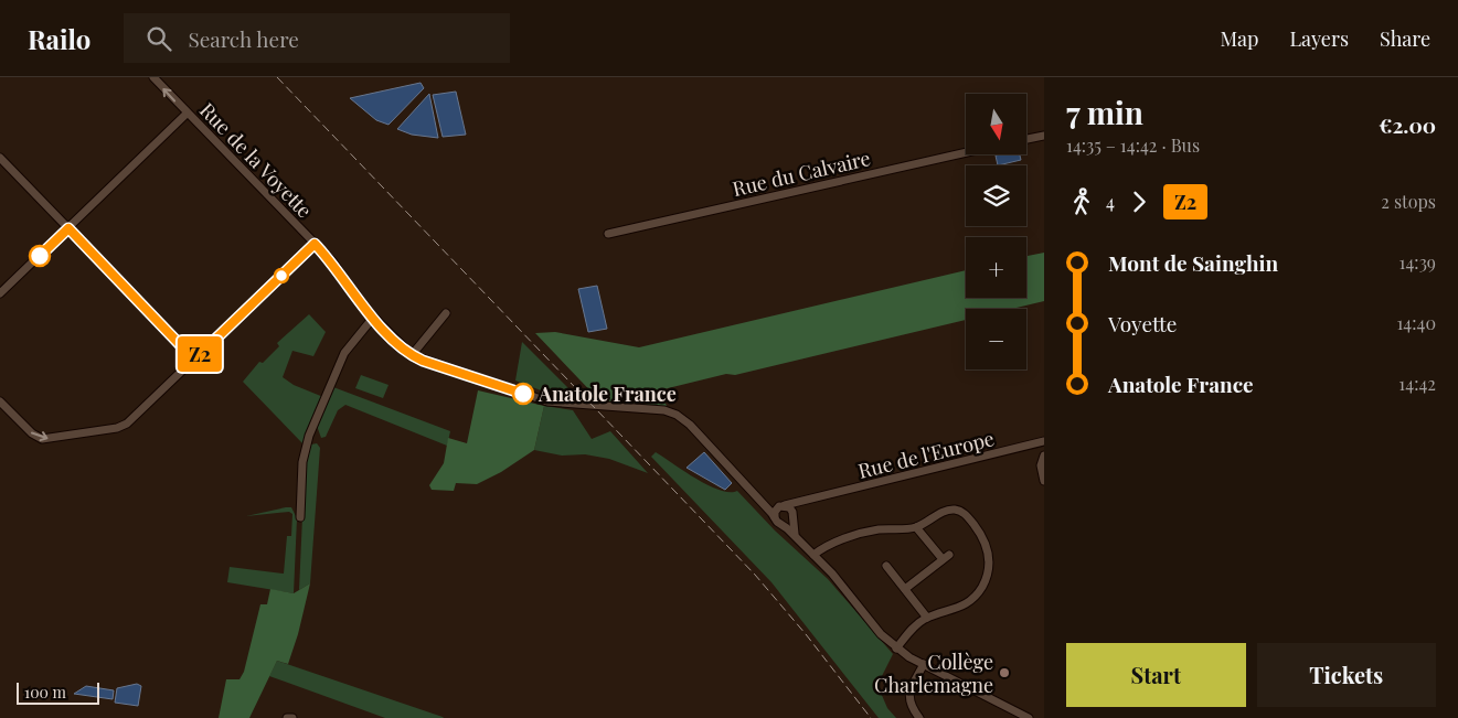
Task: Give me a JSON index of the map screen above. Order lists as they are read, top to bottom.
{
  "streets": {
    "street": ["Rue de la Voyette", "Rue du Calvaire", "Rue de l'Europe"]
  },
  "places": ["Anatole France", "Collège Charlemagne"],
  "lines": ["bus line Z2"],
  "scale_bar": "100 m",
  "north": "bottom",
  "page": {
    "header": "Railo",
    "search": "Search here",
    "nav": ["Map", "Layers", "Share"],
    "on_map": "Z2",
    "heading": ["7 min", "14:35 – 14:42 · Bus", "€2.00"],
    "map_buttons": ["+", "−"],
    "legs": ["4", "Z2", "2 stops"],
    "list": [
      {
        "name": "Mont de Sainghin",
        "value": "14:39"
      },
      {
        "name": "Voyette",
        "value": "14:40"
      },
      {
        "name": "Anatole France",
        "value": "14:42"
      }
    ],
    "buttons": ["Start", "Tickets"],
    "scale": "100 m"
  }
}
